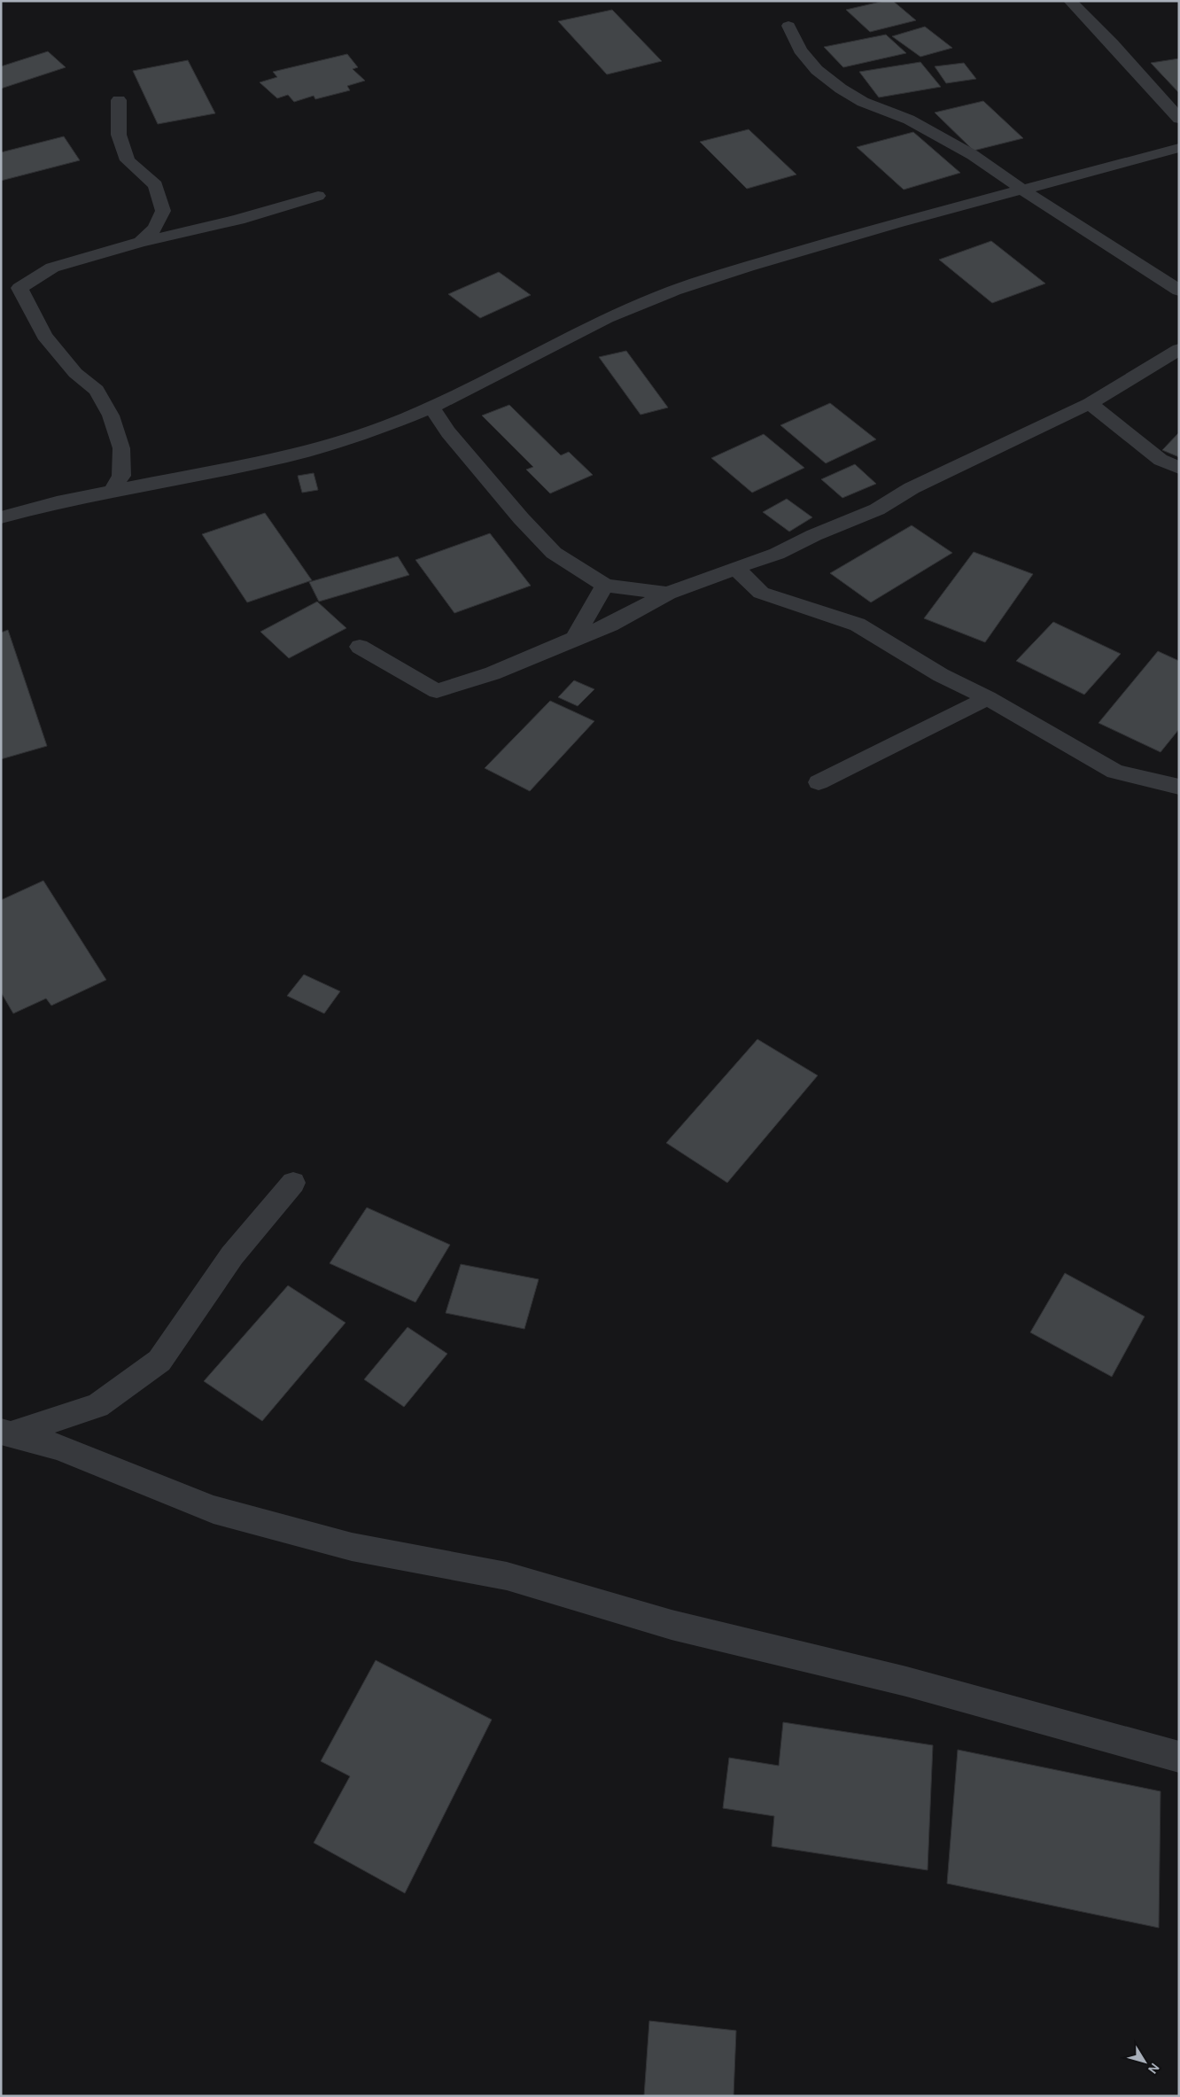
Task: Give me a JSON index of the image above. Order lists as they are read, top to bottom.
{
  "north": "bottom right"
}
